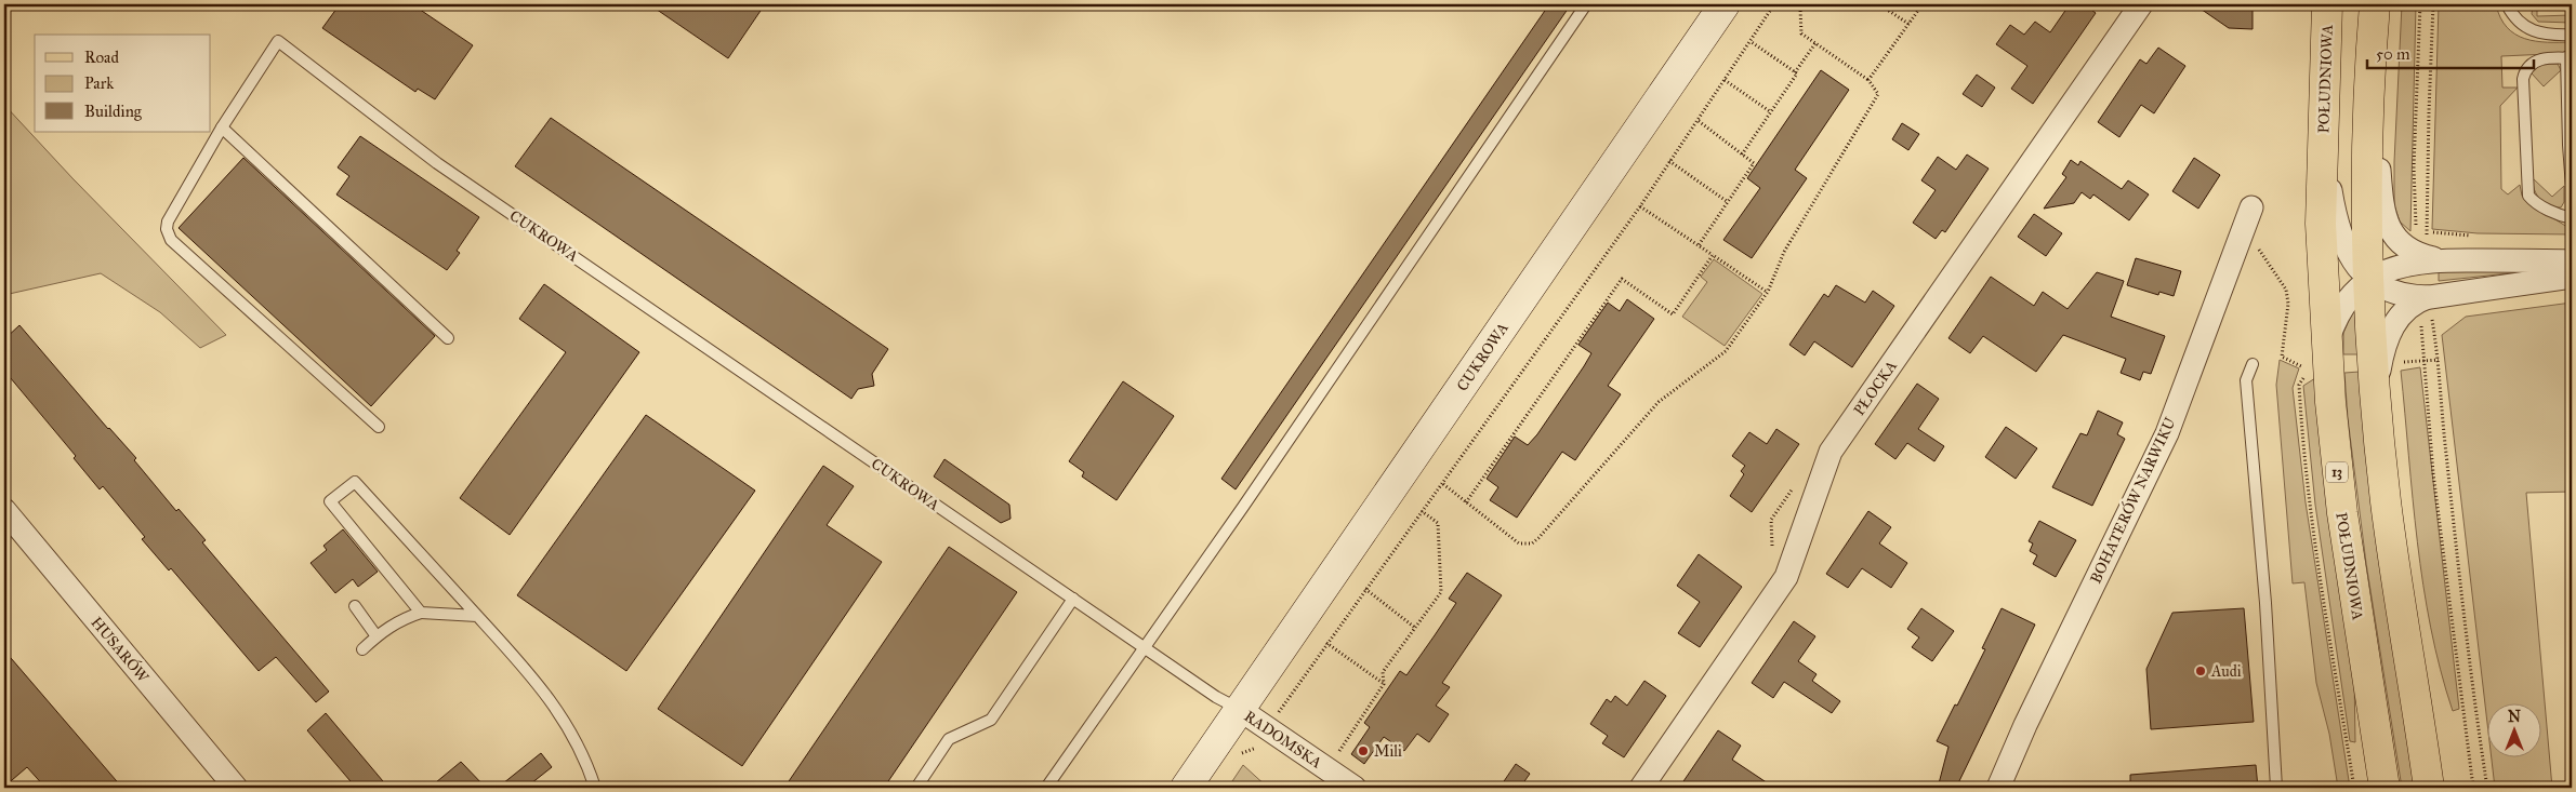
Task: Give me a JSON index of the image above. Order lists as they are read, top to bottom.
{
  "streets": {
    "main road": ["POŁUDNIOWA", "13"],
    "street": [
      "CUKROWA",
      "PŁOCKA",
      "BOHATERÓW NARWIKU",
      "HUSARÓW",
      "RADOMSKA"
    ]
  },
  "crossings": [
    ["CUKROWA", "RADOMSKA"]
  ],
  "places": ["Audi", "Mili"],
  "legend": ["Road", "Park", "Building"],
  "scale_bar": "50 m",
  "north": "top"
}
